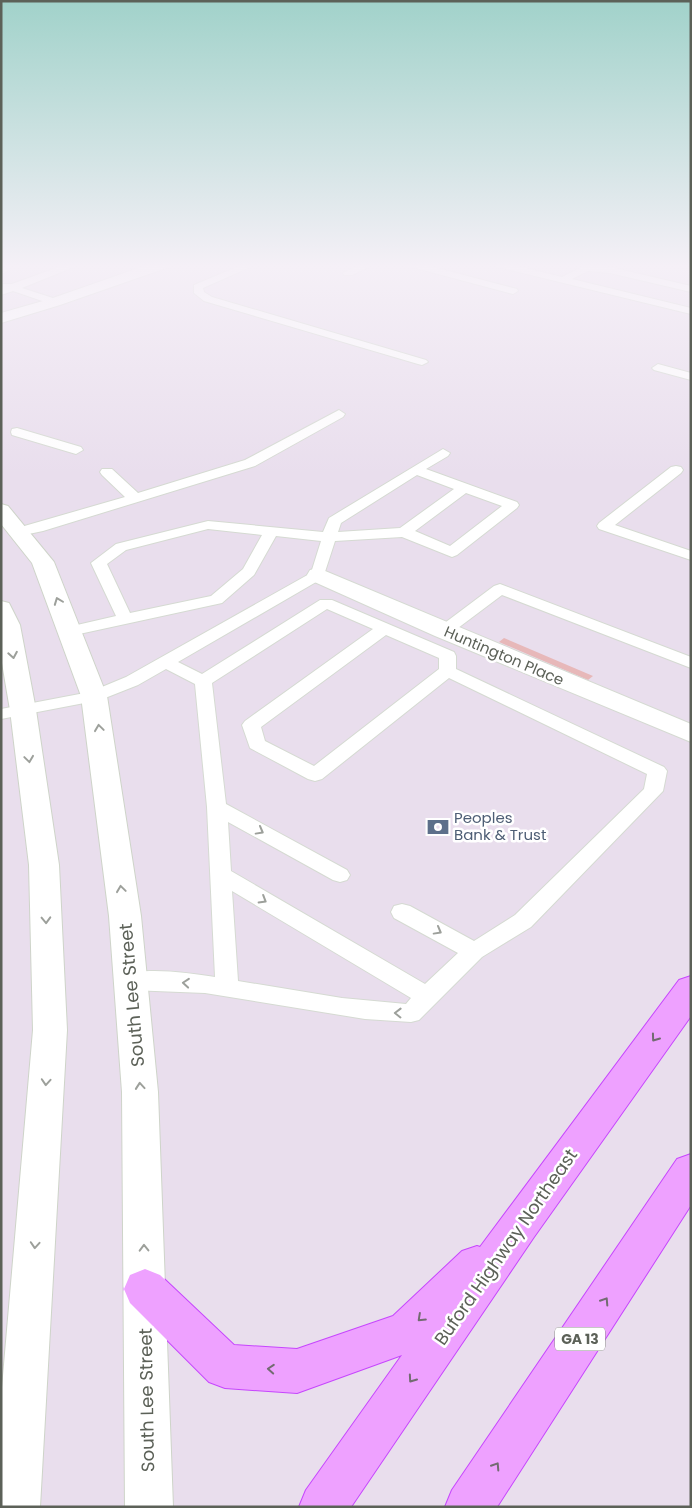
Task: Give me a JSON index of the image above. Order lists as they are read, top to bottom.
{
  "streets": {
    "main road": [
      "Huntington Place",
      "South Lee Street",
      "Buford Highway Northeast",
      "GA 13"
    ]
  },
  "places": {
    "bank": ["Peoples Bank & Trust"]
  }
}
